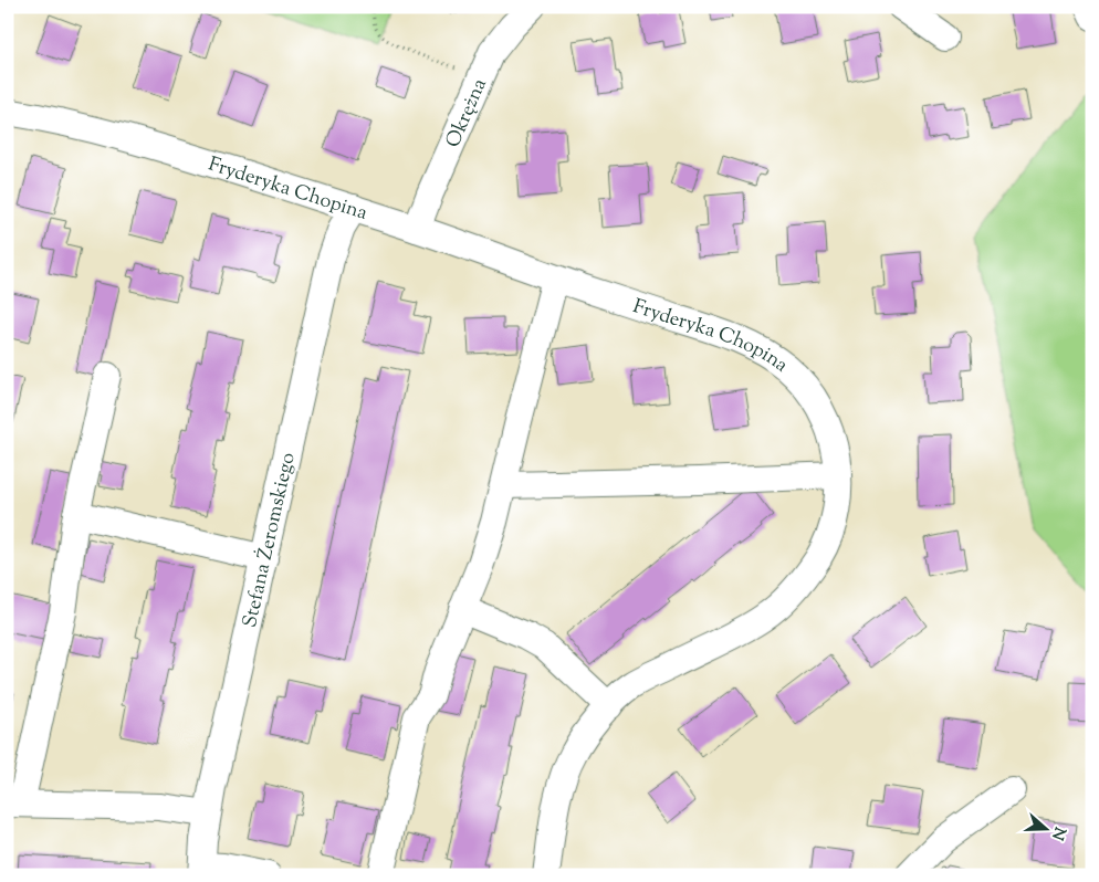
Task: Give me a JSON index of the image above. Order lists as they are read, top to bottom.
{
  "streets": {
    "street": ["Okrężna", "Fryderyka Chopina", "Stefana Żeromskiego"]
  },
  "crossings": [
    ["Okrężna", "Fryderyka Chopina"],
    ["Fryderyka Chopina", "Stefana Żeromskiego"]
  ],
  "north": "right"
}
